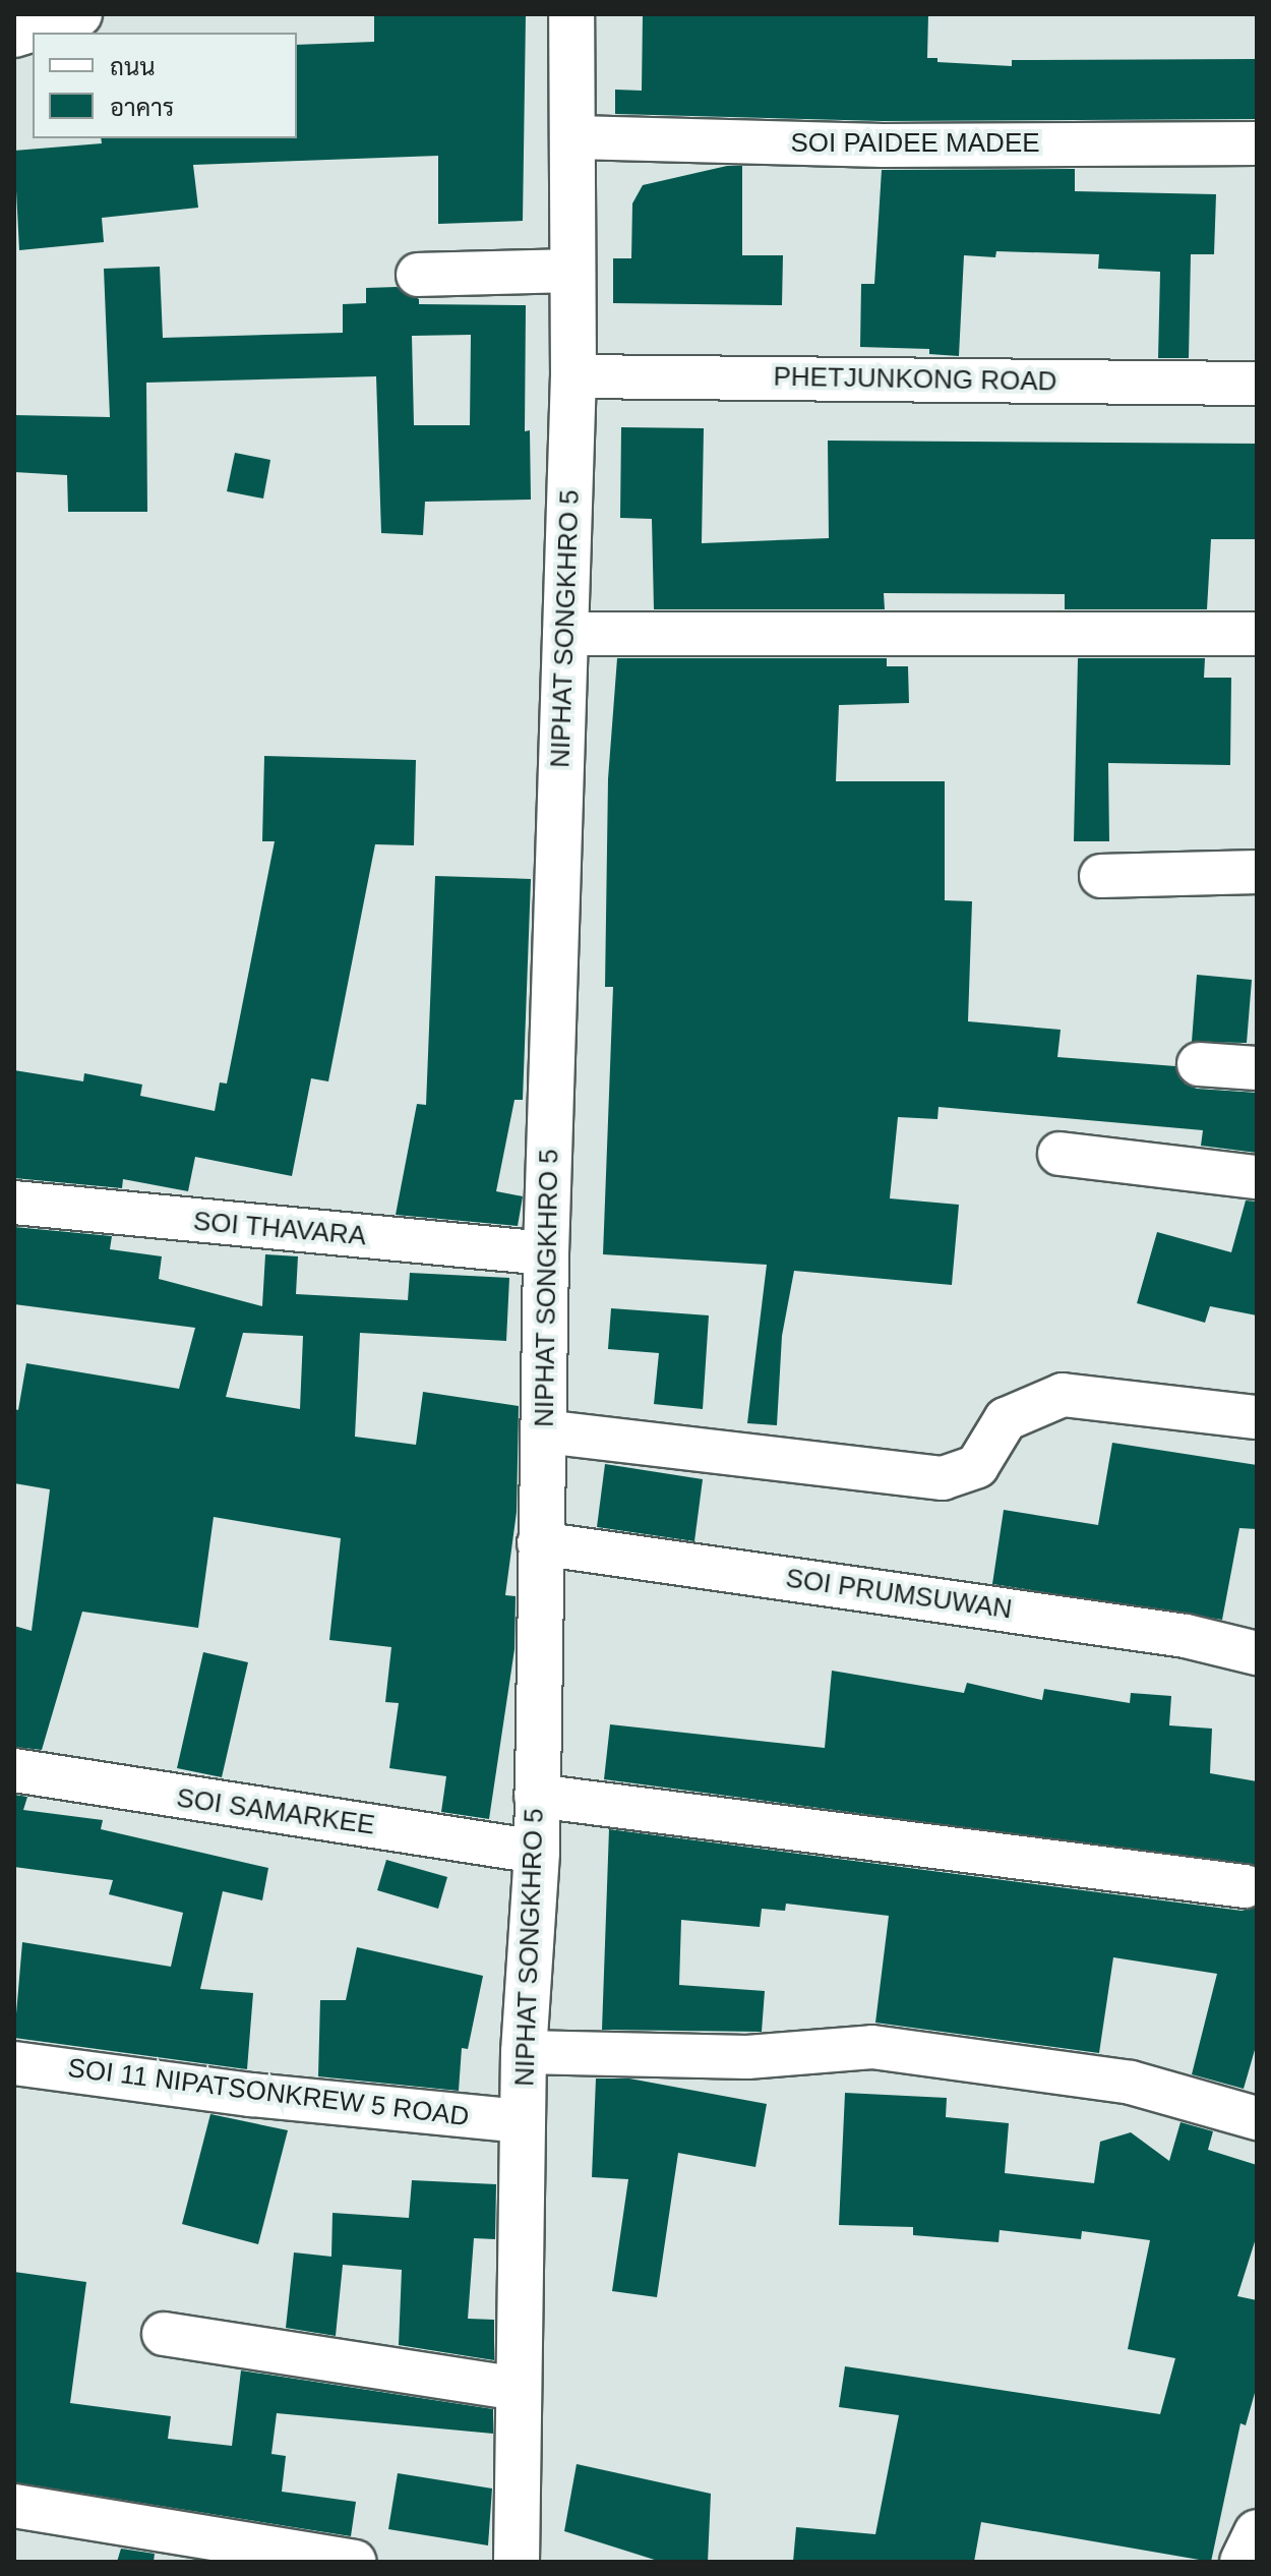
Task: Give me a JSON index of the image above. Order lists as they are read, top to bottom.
{
  "streets": {
    "street": [
      "SOI PAIDEE MADEE",
      "PHETJUNKONG ROAD",
      "NIPHAT SONGKHRO 5",
      "SOI THAVARA",
      "SOI PRUMSUWAN",
      "SOI SAMARKEE",
      "SOI 11 NIPATSONKREW 5 ROAD"
    ]
  },
  "crossings": [
    ["SOI PAIDEE MADEE", "NIPHAT SONGKHRO 5"],
    ["PHETJUNKONG ROAD", "NIPHAT SONGKHRO 5"],
    ["NIPHAT SONGKHRO 5", "SOI THAVARA"],
    ["NIPHAT SONGKHRO 5", "SOI PRUMSUWAN"],
    ["NIPHAT SONGKHRO 5", "SOI SAMARKEE"],
    ["NIPHAT SONGKHRO 5", "SOI 11 NIPATSONKREW 5 ROAD"]
  ],
  "legend": ["ถนน", "อาคาร"]
}
